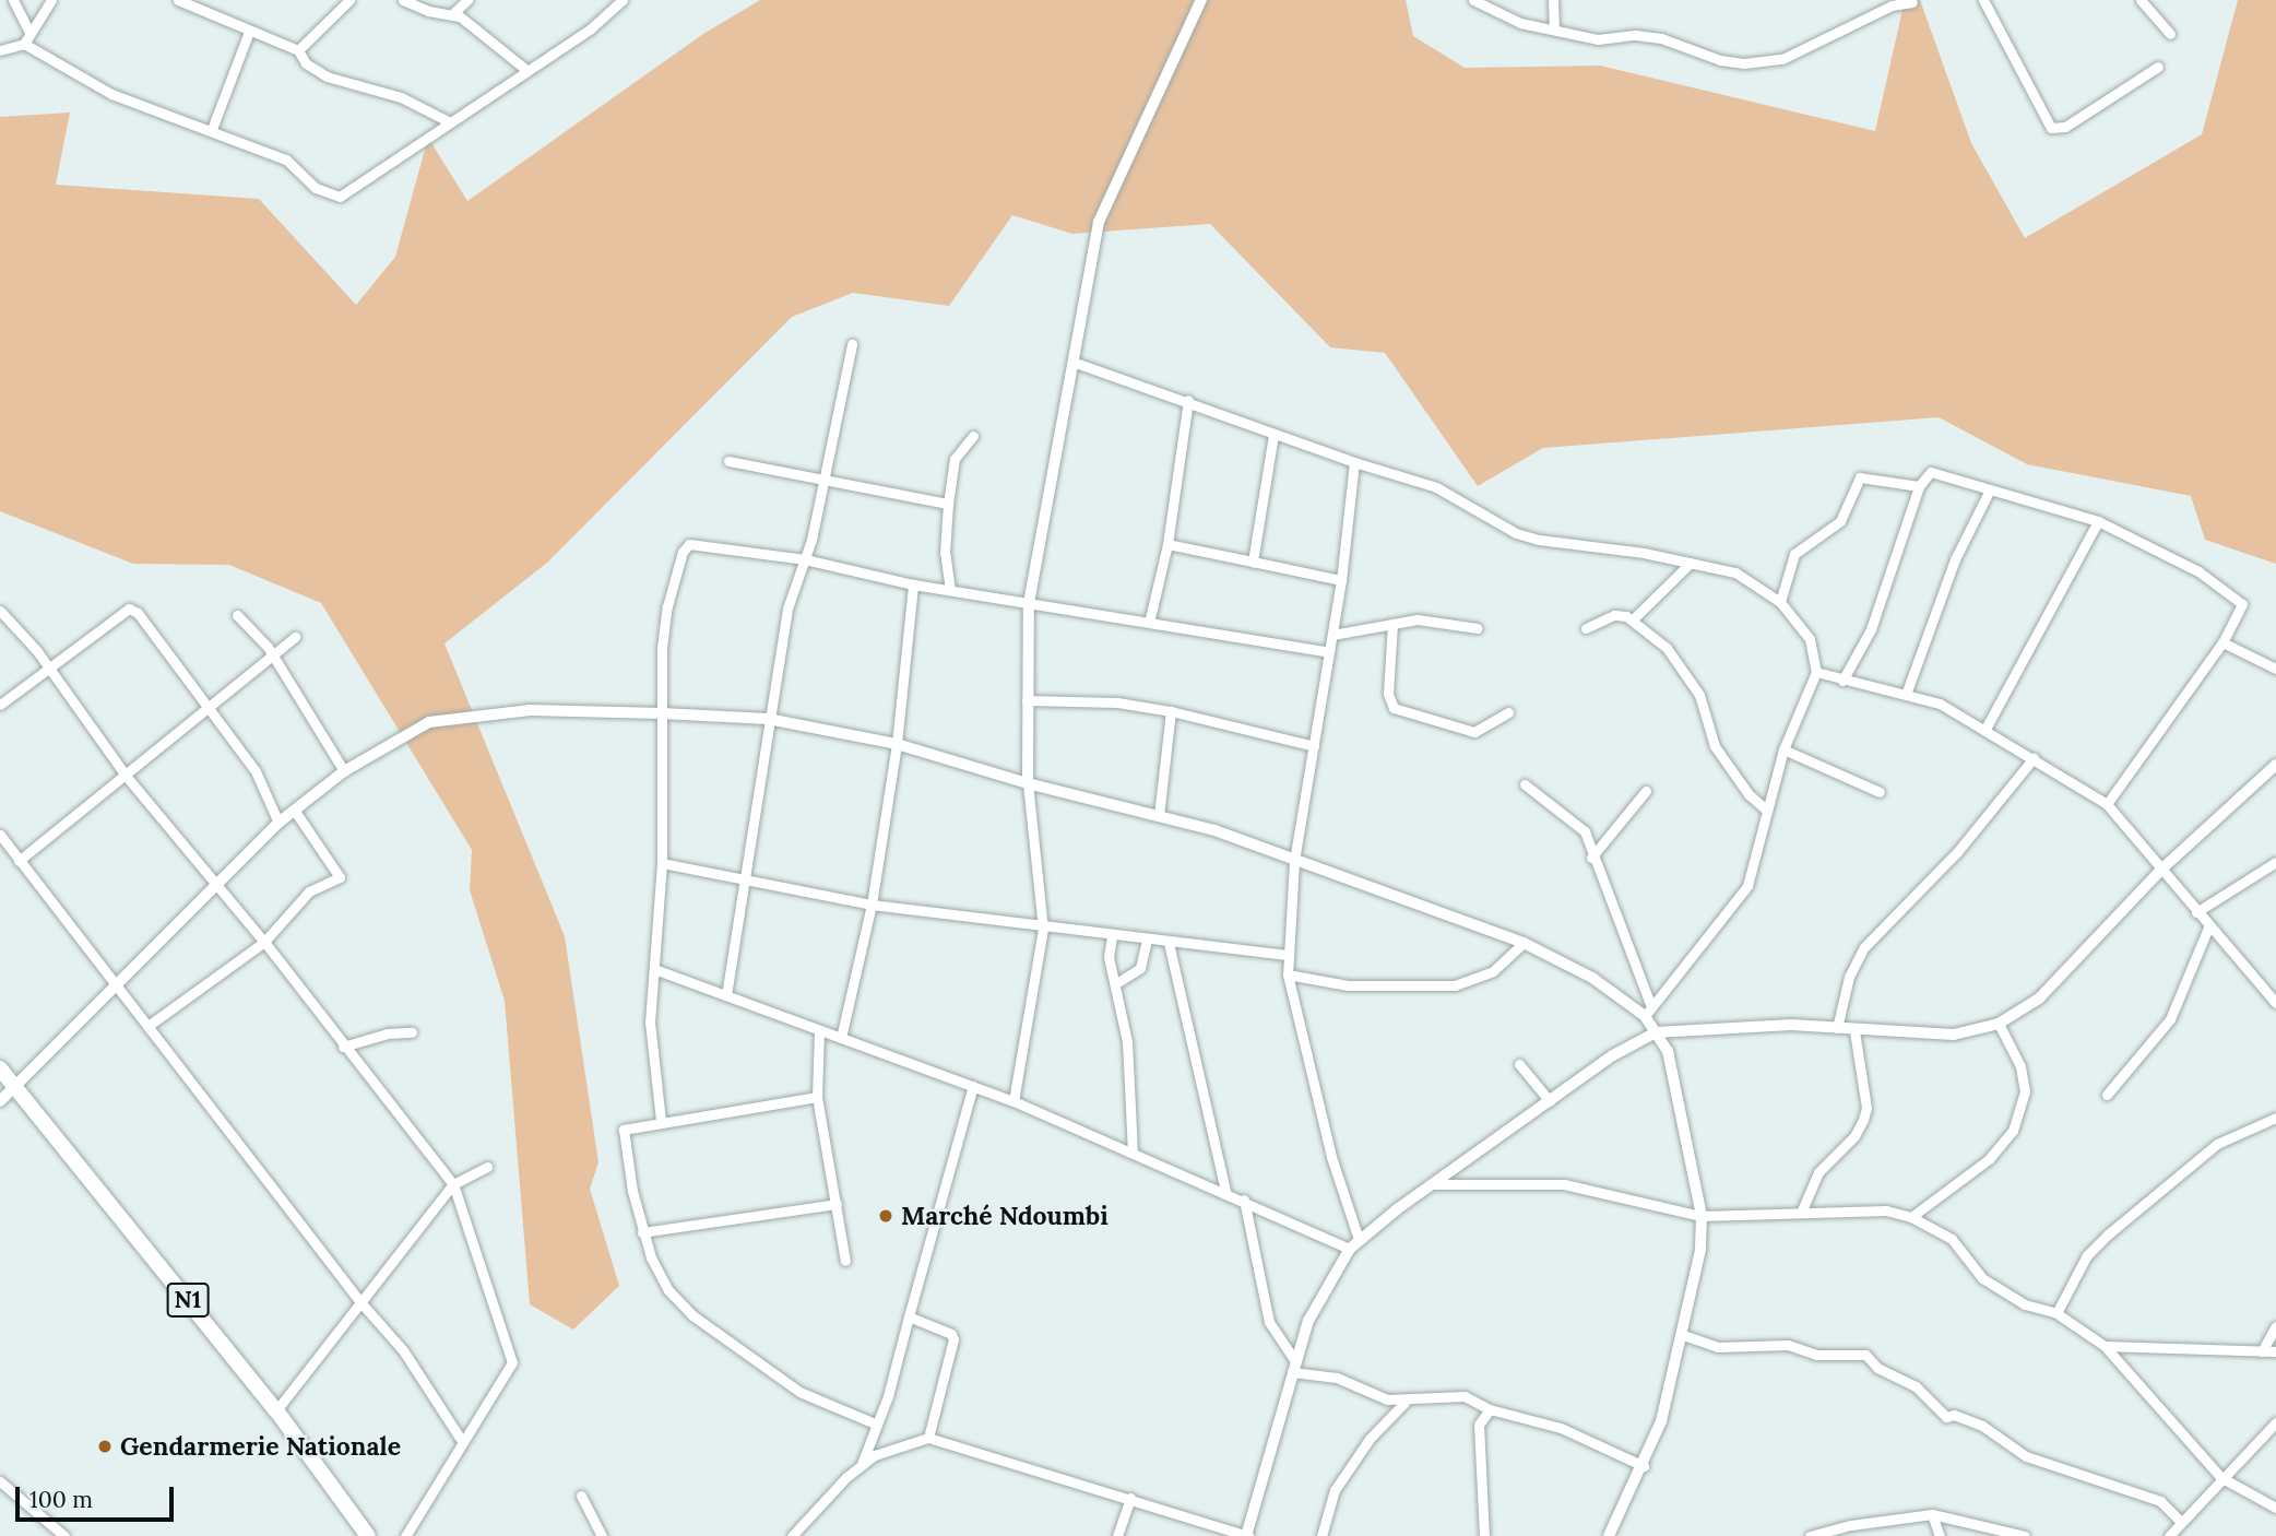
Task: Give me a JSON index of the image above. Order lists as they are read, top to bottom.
{
  "streets": {
    "highway": ["N1"]
  },
  "places": ["Marché Ndoumbi", "Gendarmerie Nationale"],
  "scale_bar": "100 m"
}
